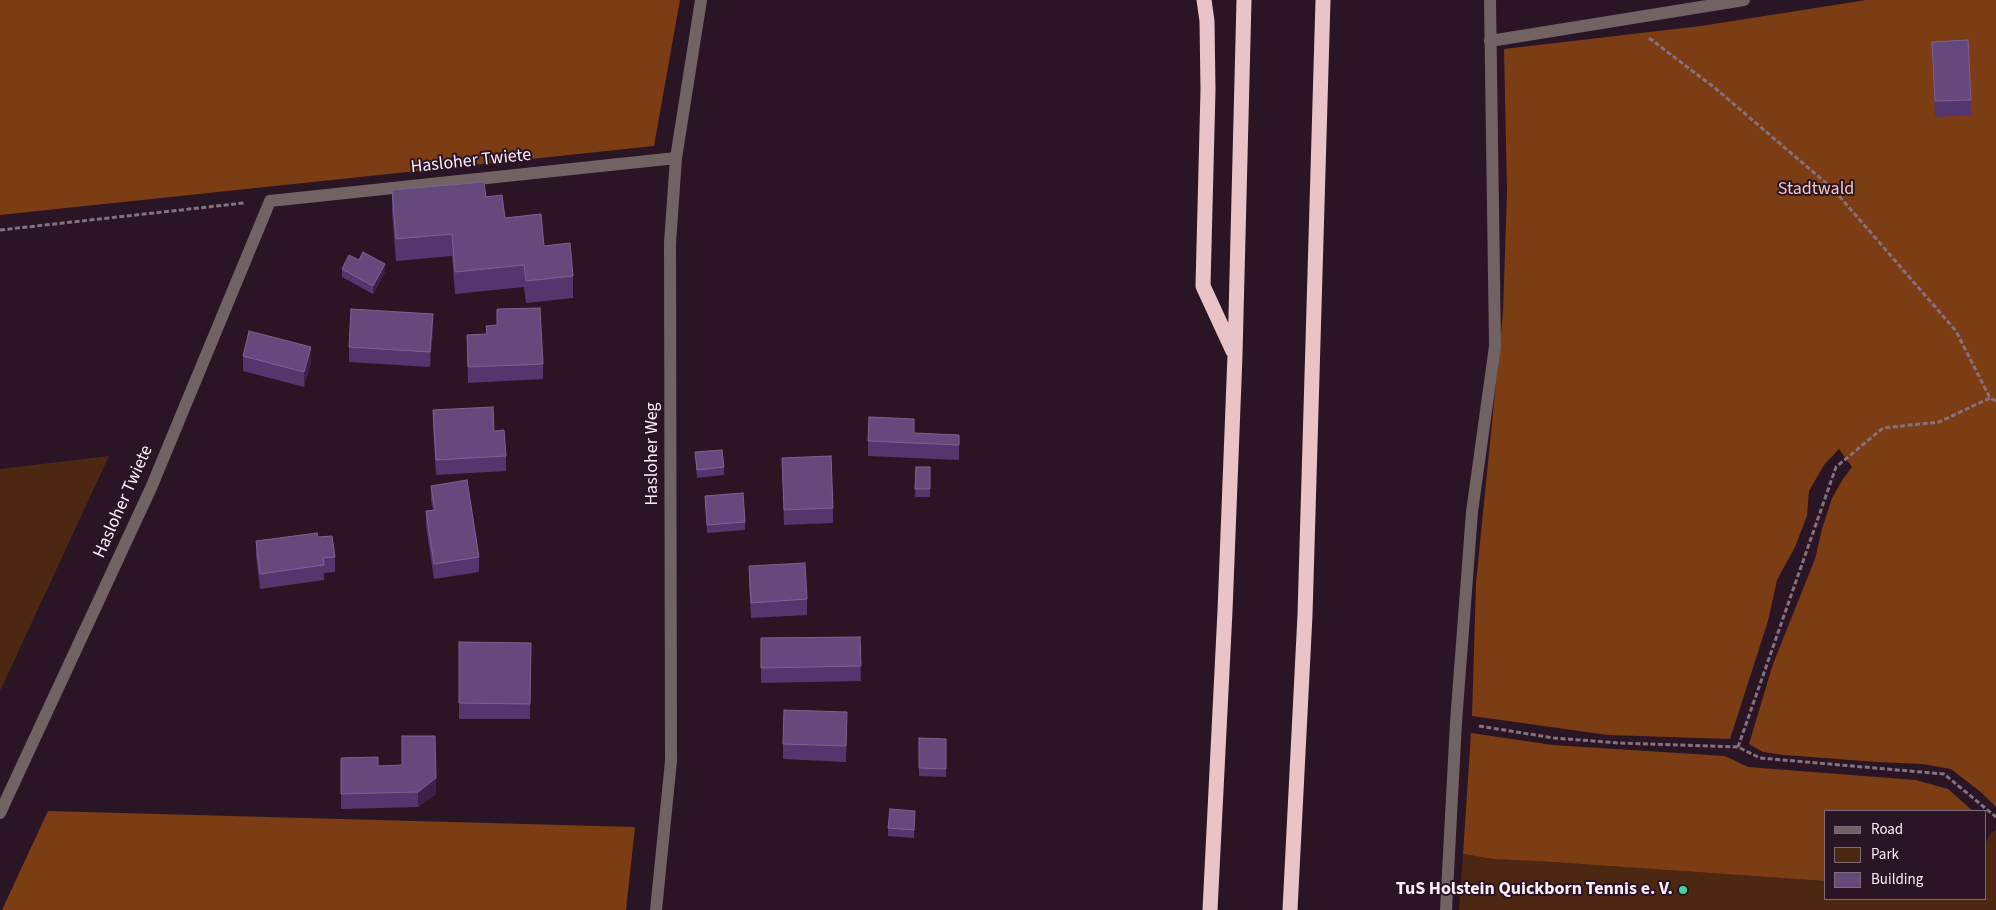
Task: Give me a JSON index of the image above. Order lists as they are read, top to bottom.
{
  "streets": {
    "street": ["Hasloher Twiete", "Hasloher Weg"]
  },
  "crossings": [
    ["Hasloher Twiete", "Hasloher Weg"]
  ],
  "parks": ["Stadtwald"],
  "places": ["TuS Holstein Quickborn Tennis e. V."],
  "legend": ["Road", "Park", "Building"]
}
